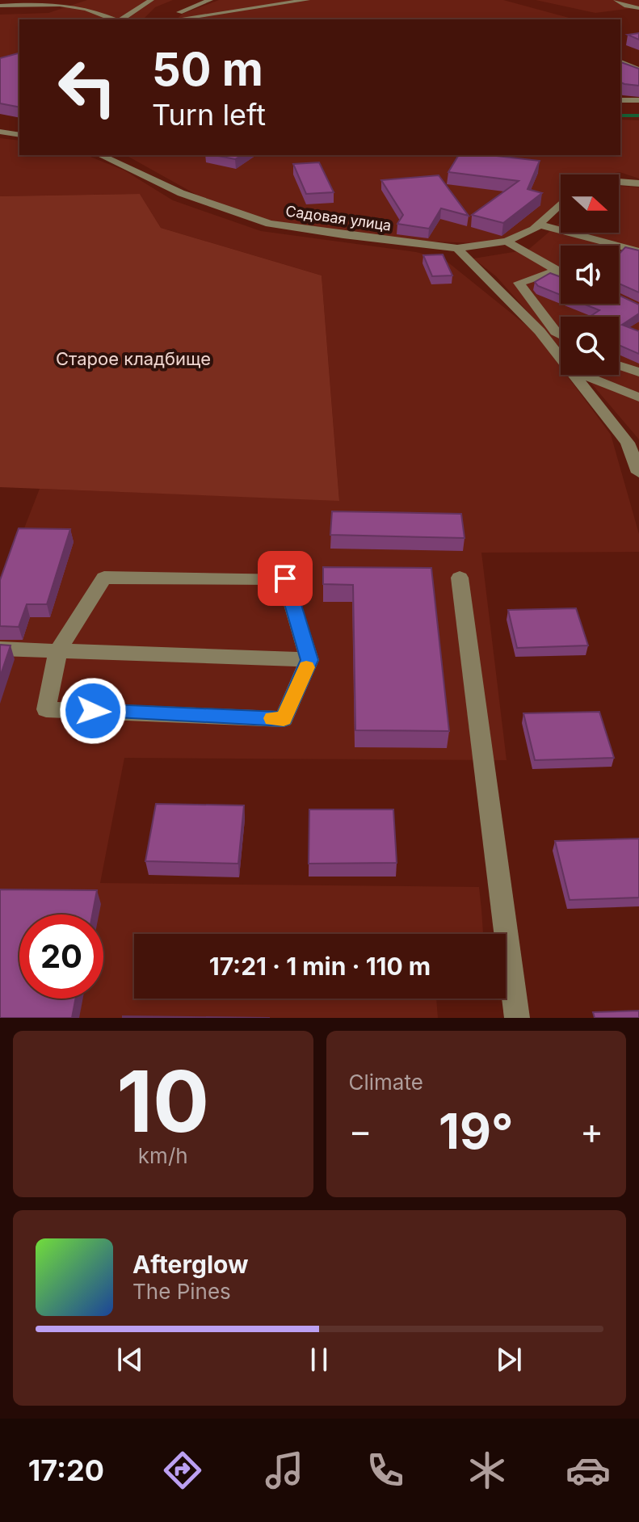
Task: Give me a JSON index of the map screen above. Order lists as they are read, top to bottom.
{
  "streets": {
    "street": ["Садовая улица"]
  },
  "parks": ["Старое кладбище"],
  "north": "right",
  "page": {
    "turn": ["50 m", "Turn left"],
    "limit": "20",
    "trip": "17:21 · 1 min · 110 m",
    "tile": [
      ["10", "km/h"],
      "Climate"
    ],
    "heat": ["−", "19°", "+"],
    "song": ["Afterglow", "The Pines"],
    "tabs": "17:20"
  }
}
